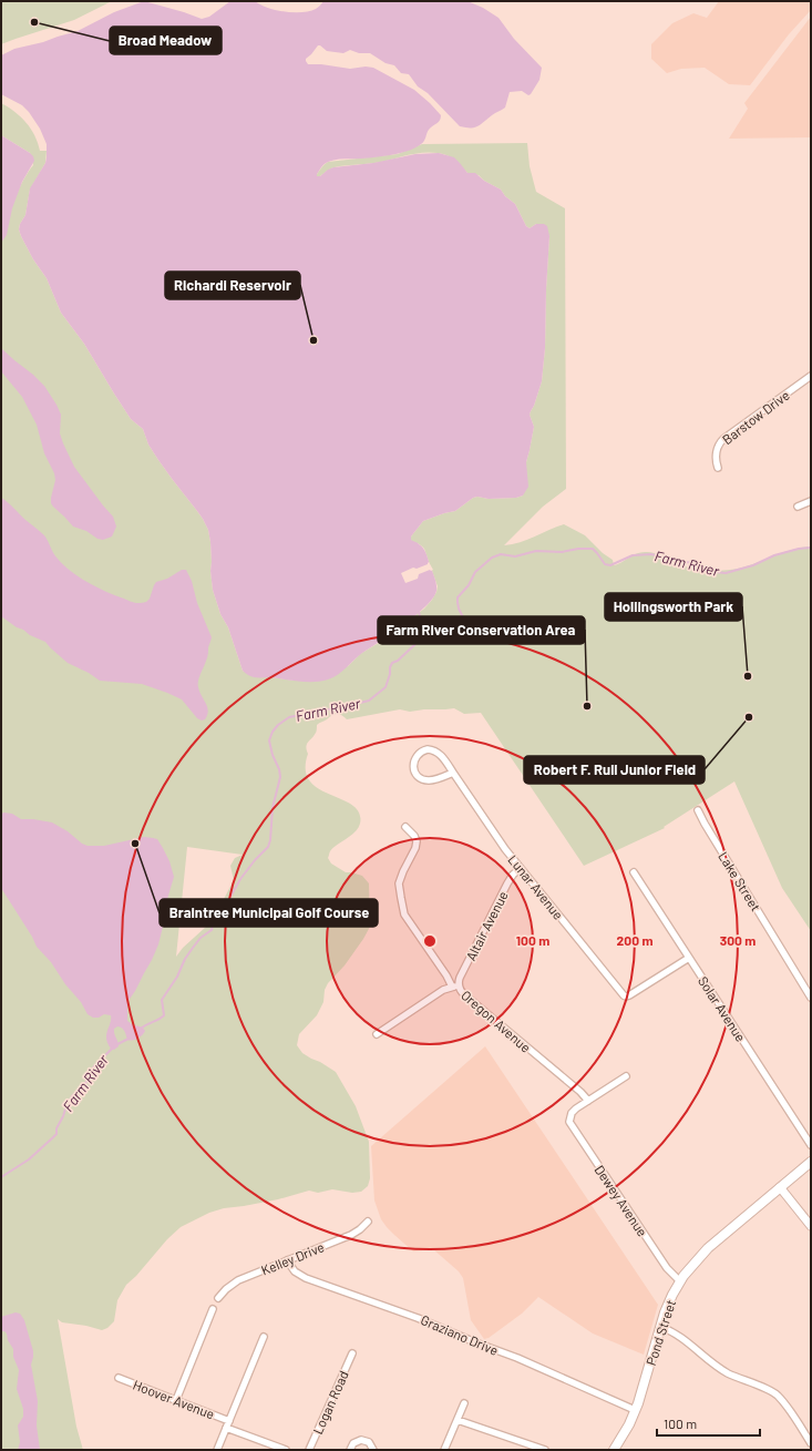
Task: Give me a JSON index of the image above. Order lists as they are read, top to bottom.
{
  "streets": {
    "main road": ["Pond Street"],
    "street": [
      "Barstow Drive",
      "Lake Street",
      "Lunar Avenue",
      "Altair Avenue",
      "Solar Avenue",
      "Oregon Avenue",
      "Dewey Avenue",
      "Kelley Drive",
      "Graziano Drive",
      "Hoover Avenue",
      "Logan Road"
    ]
  },
  "crossings": [
    ["Lunar Avenue", "Altair Avenue"],
    ["Lunar Avenue", "Solar Avenue"],
    ["Altair Avenue", "Oregon Avenue"],
    ["Oregon Avenue", "Dewey Avenue"],
    ["Dewey Avenue", "Pond Street"],
    ["Kelley Drive", "Graziano Drive"],
    ["Pond Street", "Graziano Drive"]
  ],
  "water": ["Farm River"],
  "places": [
    "Broad Meadow",
    "Richardi Reservoir",
    "Hollingsworth Park",
    "Farm River Conservation Area",
    "Robert F. Rull Junior Field",
    "Braintree Municipal Golf Course"
  ],
  "scale_bar": "100 m",
  "rings": ["100 m", "200 m", "300 m"]
}
